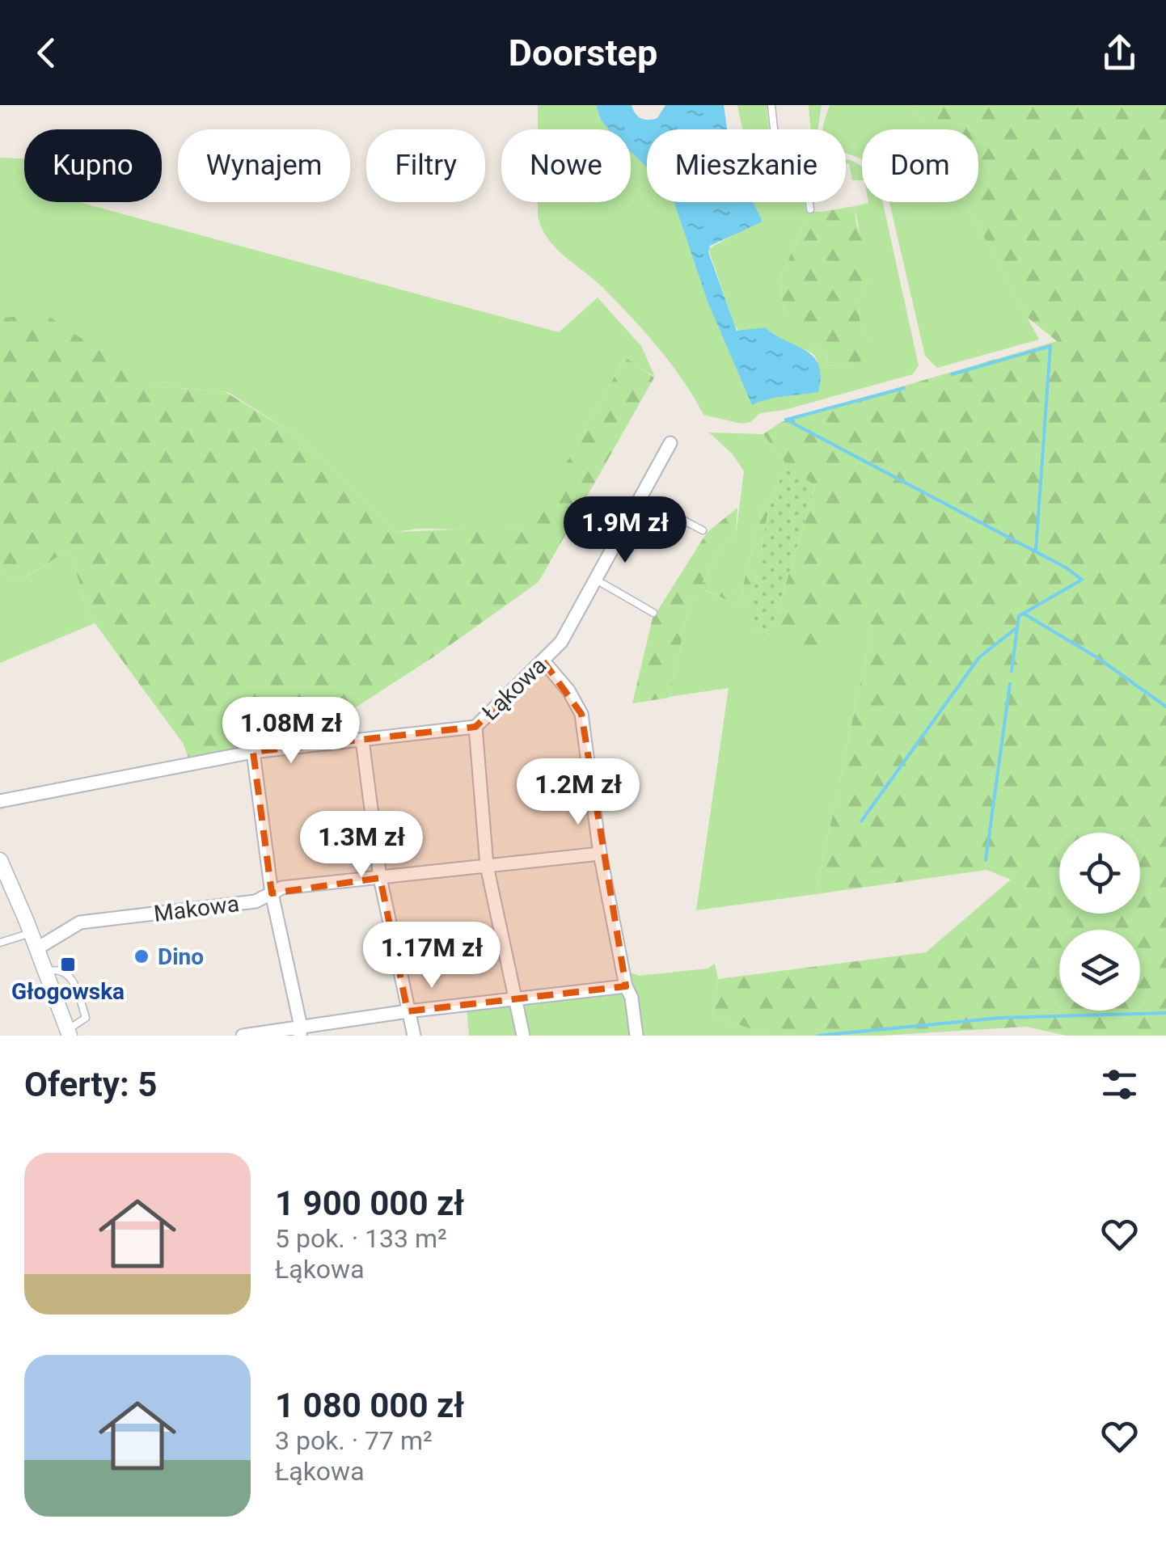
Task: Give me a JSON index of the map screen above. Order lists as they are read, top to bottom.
{
  "streets": {
    "street": ["Łąkowa", "Makowa"]
  },
  "places": {
    "other": ["Dino"],
    "transit": ["Głogowska"]
  },
  "page": {
    "header": "Doorstep",
    "chip": [
      "Kupno",
      "Wynajem",
      "Filtry",
      "Nowe",
      "Mieszkanie",
      "Dom"
    ],
    "price": [
      "1.9M zł",
      "1.08M zł",
      "1.2M zł",
      "1.3M zł",
      "1.17M zł"
    ],
    "heading": "Oferty: 5",
    "list": [
      {
        "name": "1 900 000 zł",
        "note": "5 pok. · 133 m² · Łąkowa"
      },
      {
        "name": "1 080 000 zł",
        "note": "3 pok. · 77 m² · Łąkowa"
      }
    ]
  }
}
